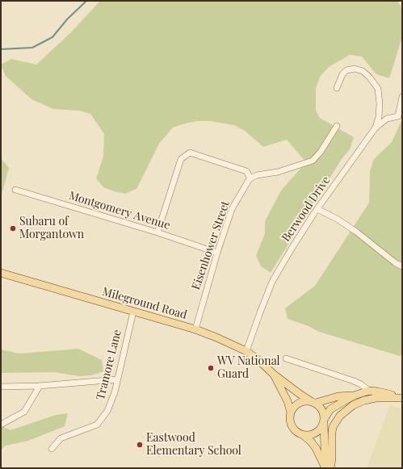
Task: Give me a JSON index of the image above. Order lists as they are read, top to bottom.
{
  "streets": {
    "main road": ["Mileground Road"],
    "street": [
      "Berwood Drive",
      "Montgomery Avenue",
      "Eisenhower Street",
      "Tramore Lane"
    ]
  },
  "crossings": [
    ["Berwood Drive", "Mileground Road"],
    ["Montgomery Avenue", "Eisenhower Street"],
    ["Eisenhower Street", "Mileground Road"],
    ["Mileground Road", "Tramore Lane"]
  ],
  "places": ["Subaru of Morgantown", "WV National Guard", "Eastwood Elementary School"]
}
